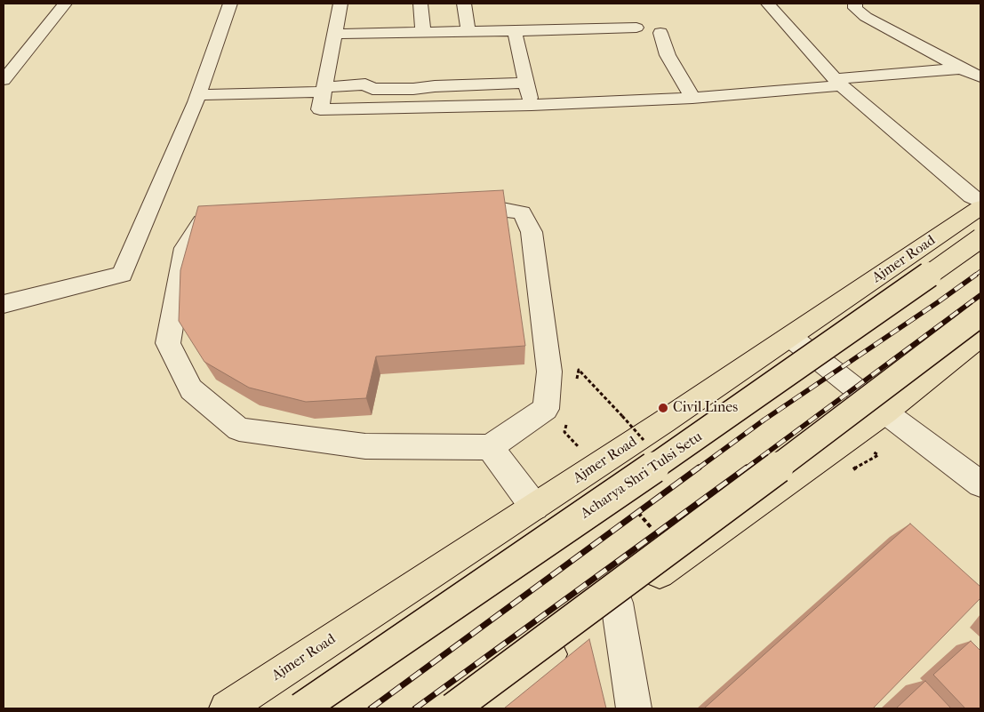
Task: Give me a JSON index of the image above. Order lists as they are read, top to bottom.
{
  "streets": {
    "highway": ["Ajmer Road", "Acharya Shri Tulsi Setu"]
  },
  "places": ["Civil Lines"]
}
